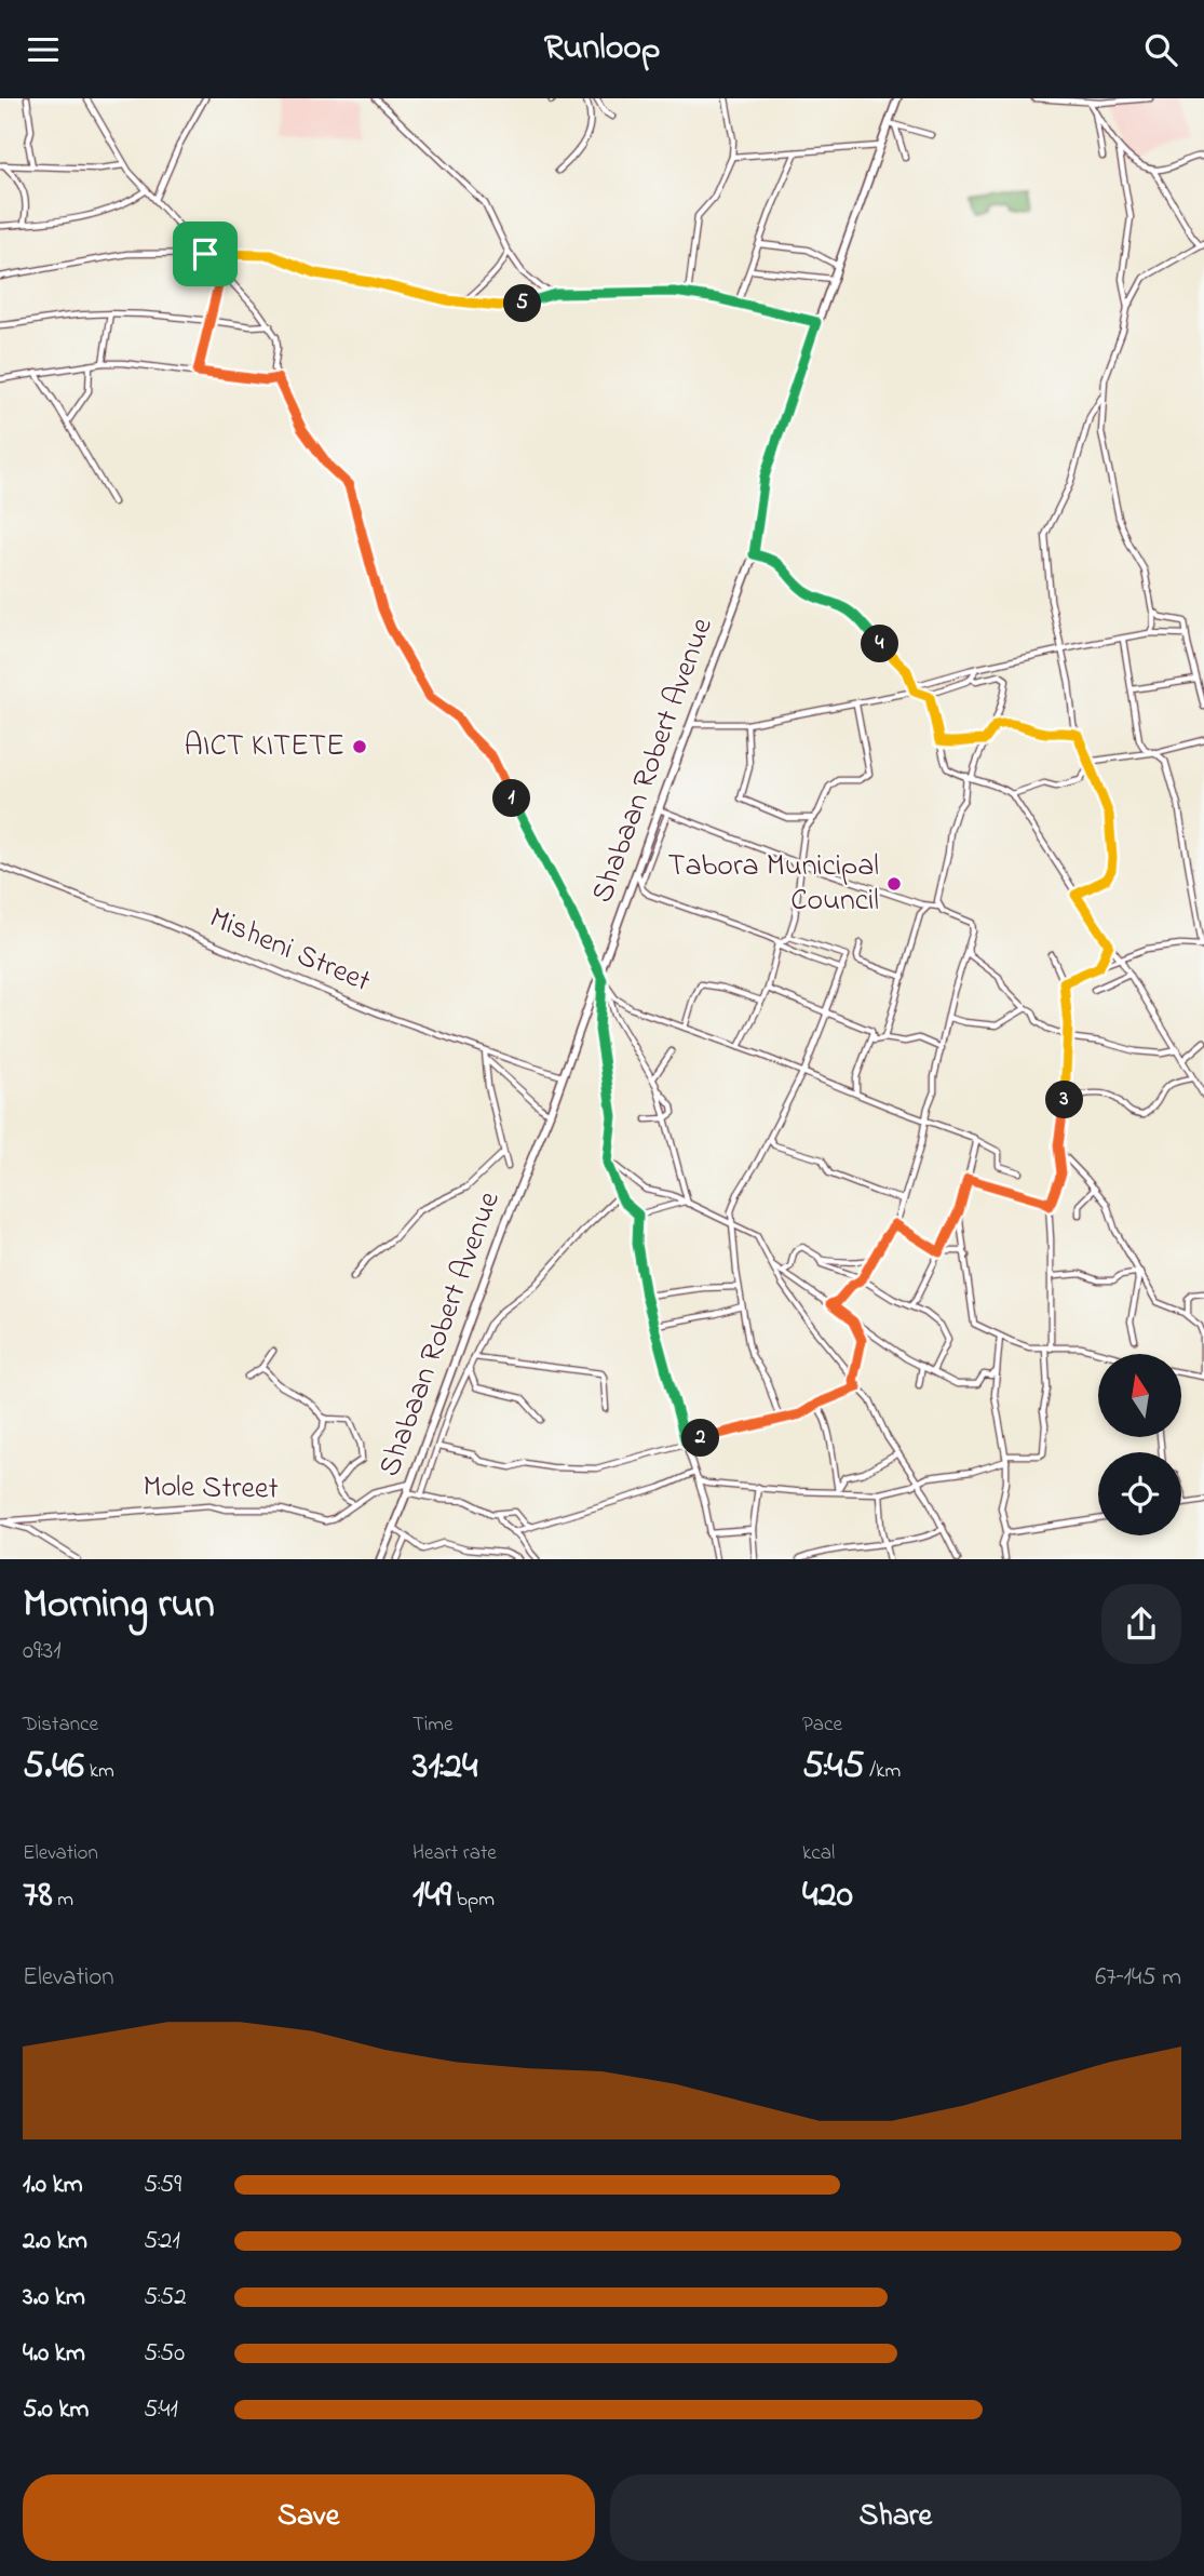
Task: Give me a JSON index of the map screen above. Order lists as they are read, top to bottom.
{
  "streets": {
    "street": ["Shabaan Robert Avenue", "Misheni Street", "Mole Street"]
  },
  "crossings": [
    ["Shabaan Robert Avenue", "Misheni Street"],
    ["Shabaan Robert Avenue", "Mole Street"]
  ],
  "places": ["AICT KITETE", "Tabora Municipal Council"],
  "north": "top",
  "page": {
    "header": "Runloop",
    "pins": [
      "5",
      "4",
      "1",
      "3",
      "2"
    ],
    "heading": ["Morning run", "09:31"],
    "stats": [
      ["Distance", "5.46 km"],
      ["Time", "31:24"],
      ["Pace", "5:45 /km"],
      ["Elevation", "78 m"],
      ["Heart rate", "149 bpm"],
      ["kcal", "420"]
    ],
    "chart": ["Elevation", "67–145 m"],
    "list": [
      {
        "name": "1.0 km",
        "note": "5:59"
      },
      {
        "name": "2.0 km",
        "note": "5:21"
      },
      {
        "name": "3.0 km",
        "note": "5:52"
      },
      {
        "name": "4.0 km",
        "note": "5:50"
      },
      {
        "name": "5.0 km",
        "note": "5:41"
      }
    ],
    "buttons": ["Save", "Share"]
  }
}
